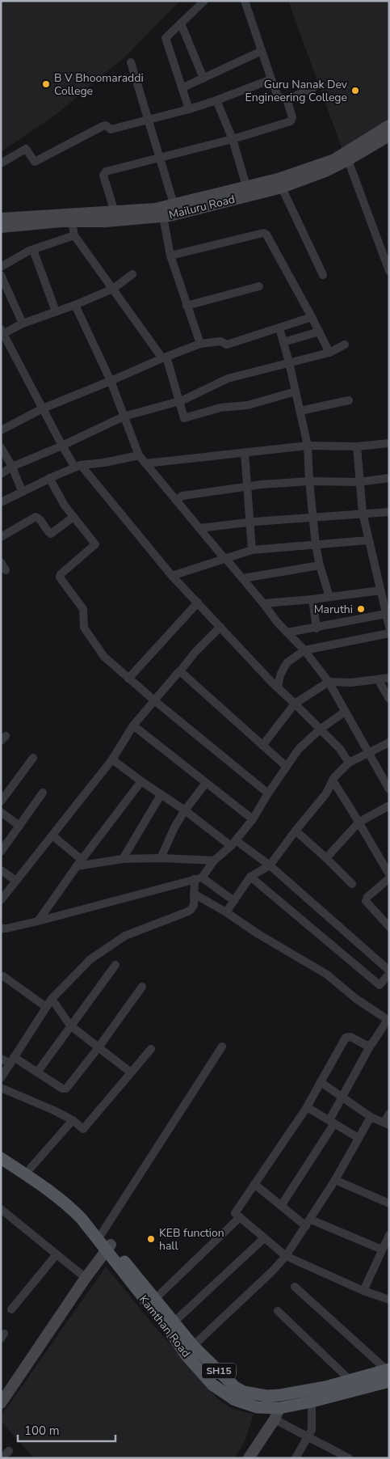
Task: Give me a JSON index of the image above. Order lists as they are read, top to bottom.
{
  "streets": {
    "main road": ["Kamthan Road", "SH15"],
    "street": ["Mailuru Road"]
  },
  "places": [
    "B V Bhoomaraddi College",
    "Guru Nanak Dev Engineering College",
    "Maruthi",
    "KEB function hall"
  ],
  "scale_bar": "100 m"
}
